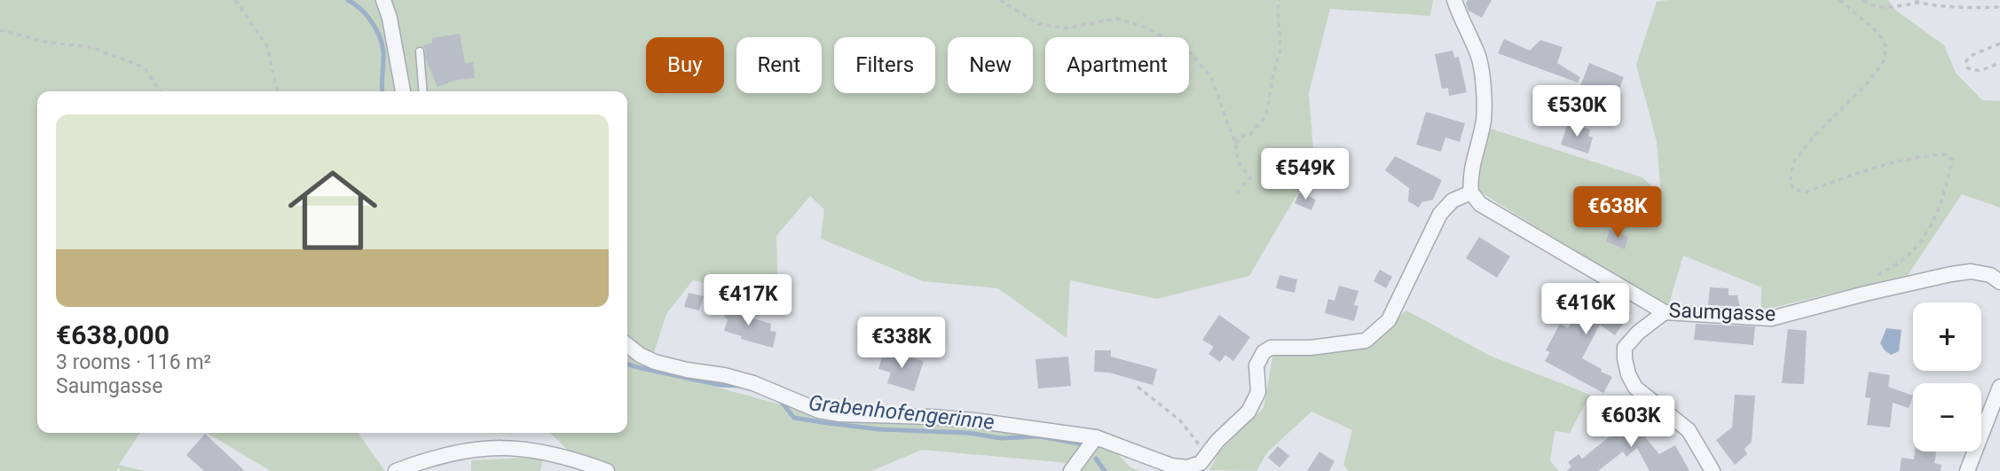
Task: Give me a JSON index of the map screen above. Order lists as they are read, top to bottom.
{
  "streets": {
    "street": ["Saumgasse"]
  },
  "water": ["Grabenhofengerinne"],
  "page": {
    "chip": [
      "Buy",
      "Rent",
      "Filters",
      "New",
      "Apartment"
    ],
    "price": [
      "€530K",
      "€549K",
      "€638K",
      "€417K",
      "€416K",
      "€338K",
      "€603K"
    ],
    "list": [
      {
        "name": "€638,000",
        "note": "3 rooms · 116 m² · Saumgasse"
      }
    ],
    "map_buttons": ["+", "−"]
  }
}
